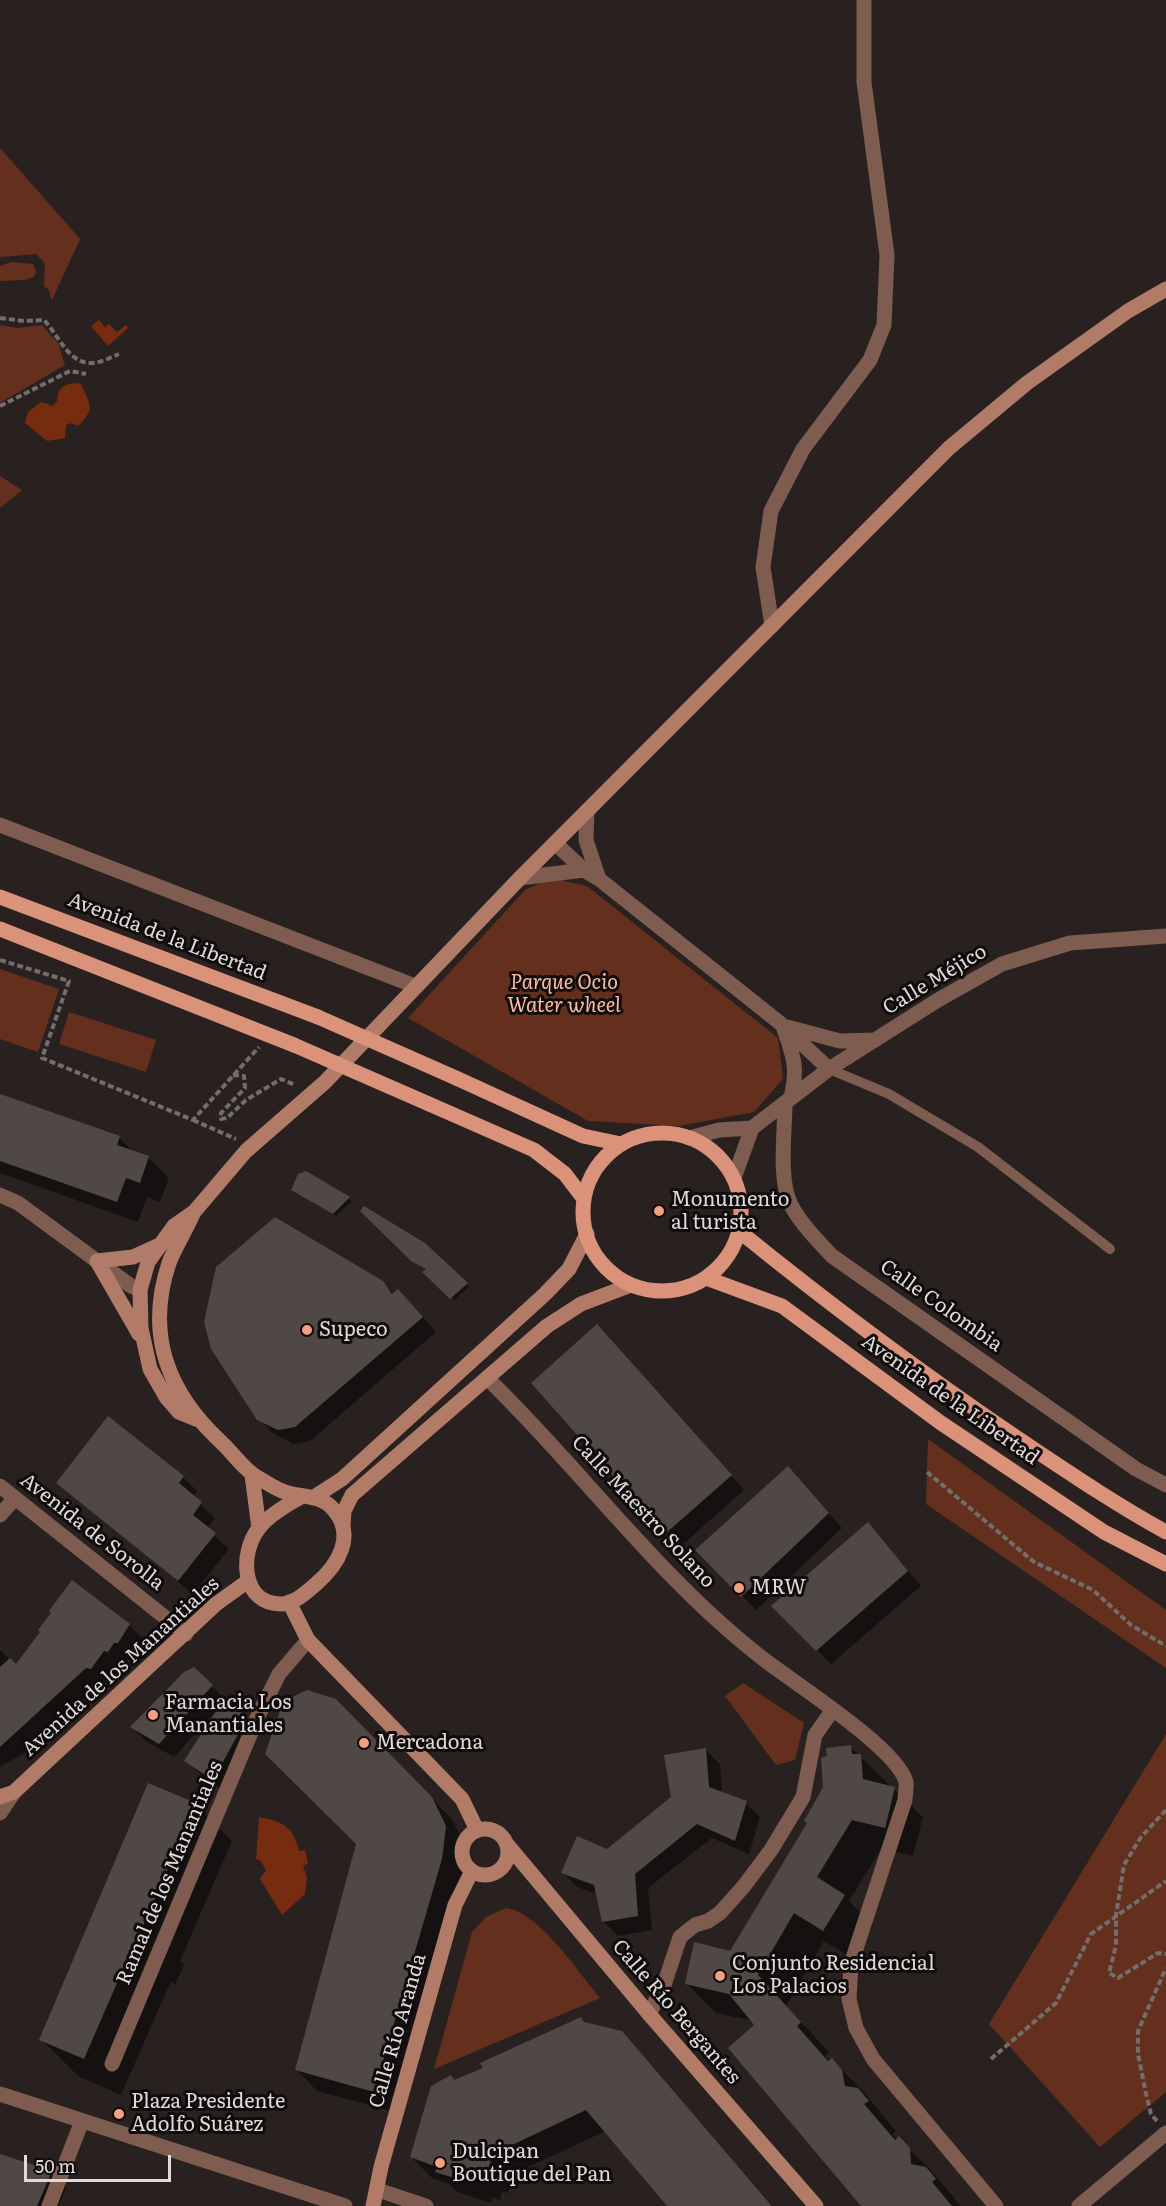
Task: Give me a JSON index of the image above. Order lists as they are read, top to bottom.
{
  "streets": {
    "main road": [
      "Avenida de la Libertad",
      "Avenida de los Manantiales",
      "Calle Río Bergantes",
      "Calle Río Aranda"
    ],
    "street": [
      "Calle Méjico",
      "Calle Colombia",
      "Calle Maestro Solano",
      "Avenida de Sorolla",
      "Ramal de los Manantiales"
    ]
  },
  "crossings": [
    ["Calle Méjico", "Calle Colombia"],
    ["Avenida de Sorolla", "Avenida de los Manantiales"],
    ["Calle Río Bergantes", "Calle Río Aranda"]
  ],
  "parks": ["Parque Ocio Water wheel"],
  "places": [
    "Monumento al turista",
    "Supeco",
    "MRW",
    "Farmacia Los Manantiales",
    "Mercadona",
    "Conjunto Residencial Los Palacios",
    "Plaza Presidente Adolfo Suárez",
    "Dulcipan Boutique del Pan"
  ],
  "scale_bar": "50 m"
}
